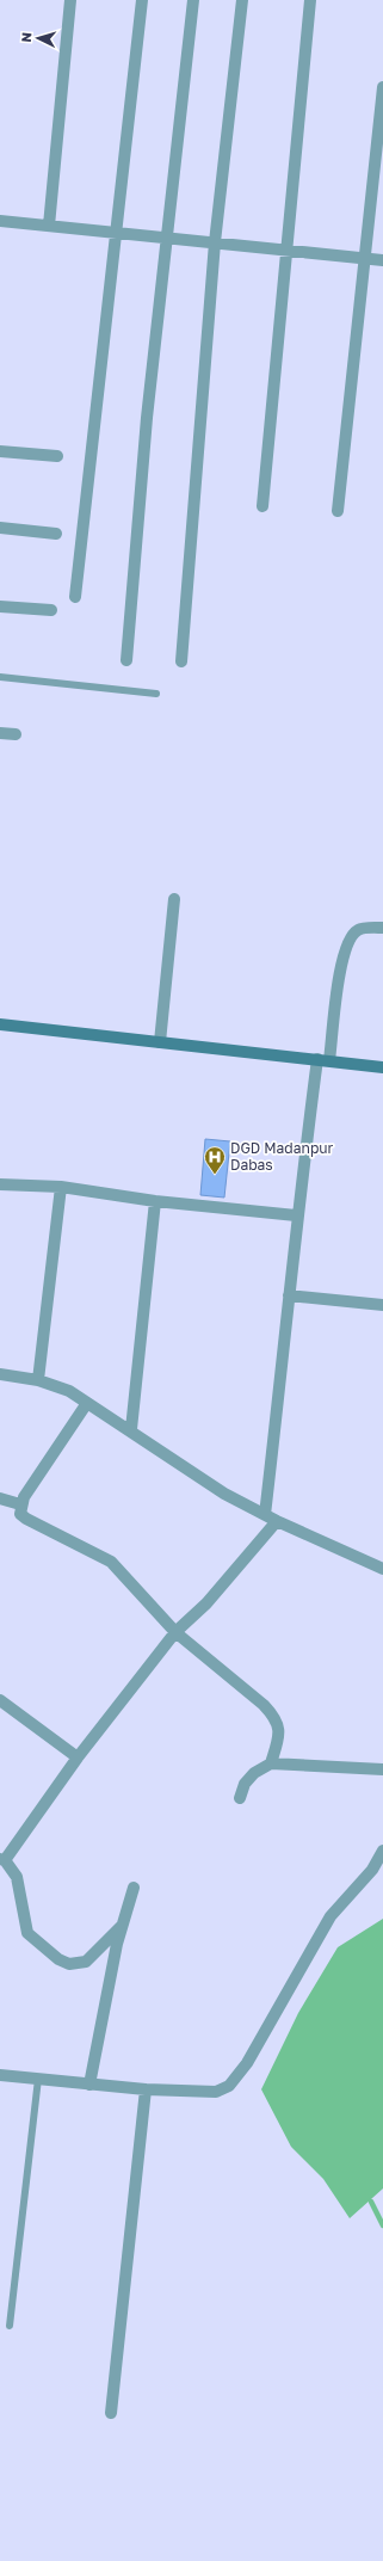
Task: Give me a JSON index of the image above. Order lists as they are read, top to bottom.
{
  "places": {
    "hospital": ["DGD Madanpur Dabas"]
  },
  "north": "left"
}
